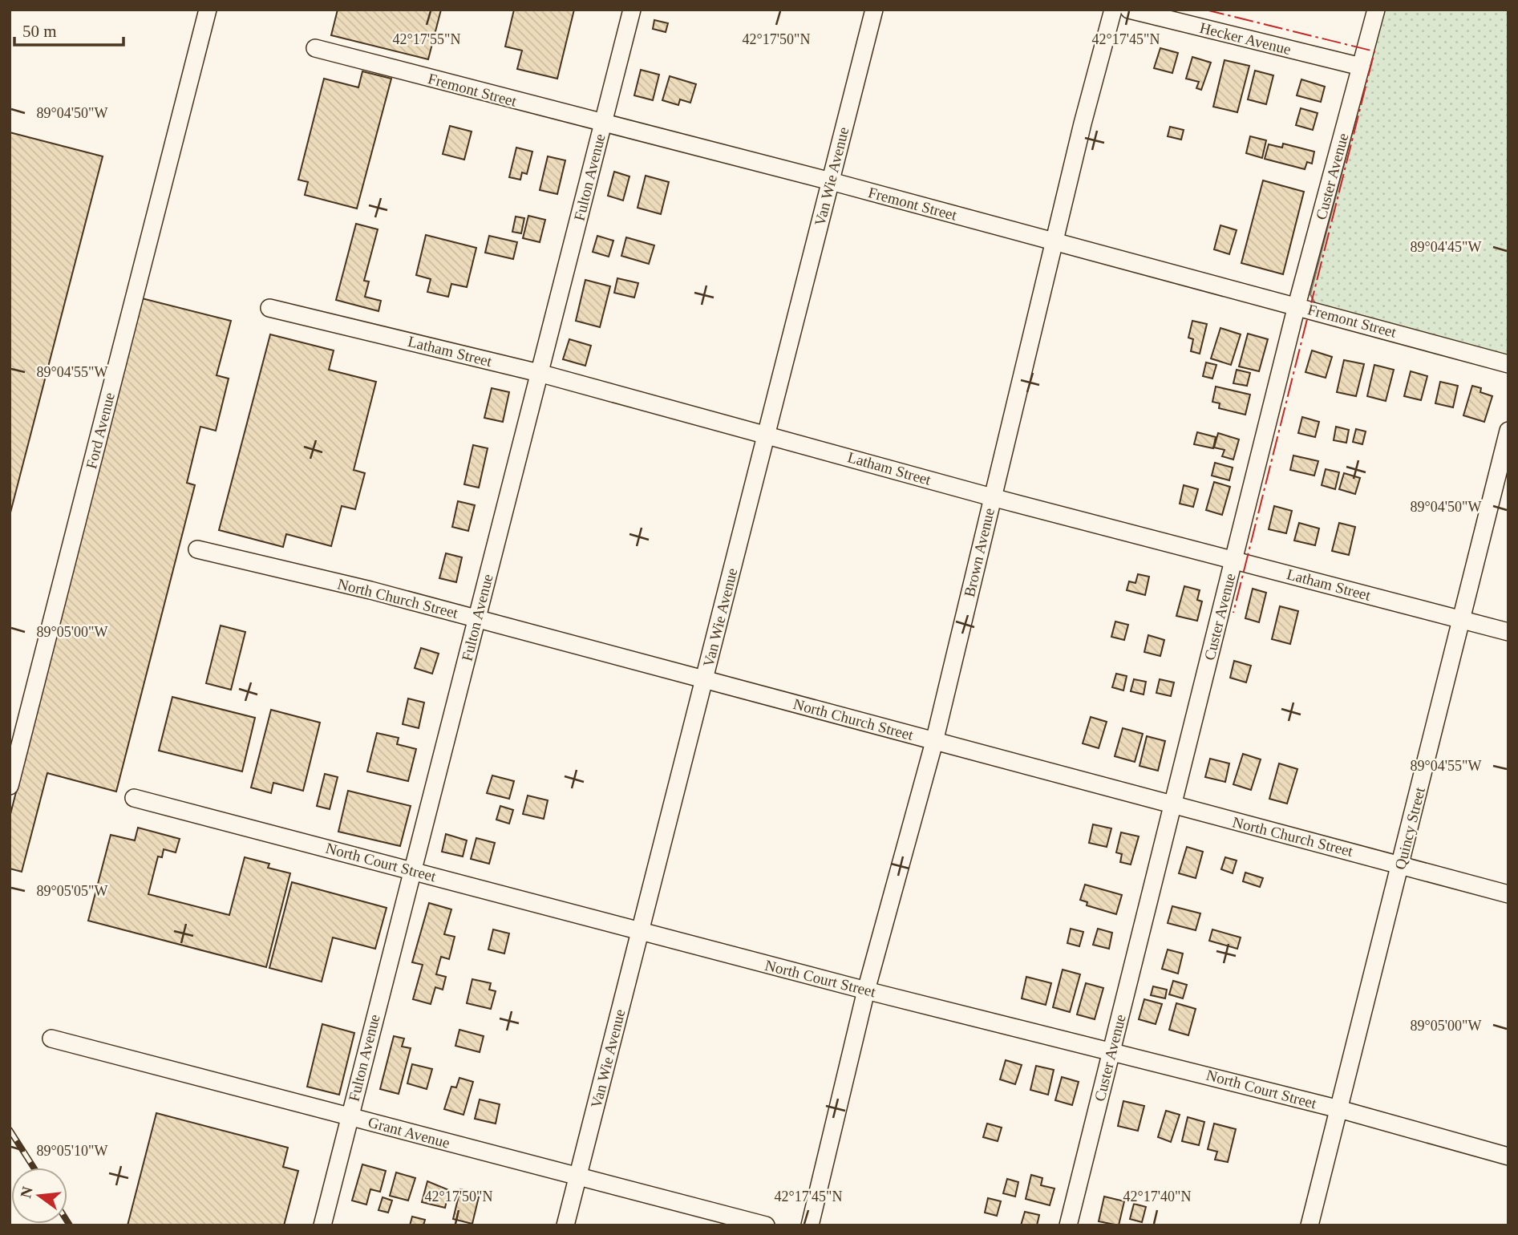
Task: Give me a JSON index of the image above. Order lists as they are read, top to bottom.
{
  "streets": {
    "street": [
      "Hecker Avenue",
      "Fremont Street",
      "Van Wie Avenue",
      "Custer Avenue",
      "Fulton Avenue",
      "Latham Street",
      "Ford Avenue",
      "Brown Avenue",
      "North Church Street",
      "Quincy Street",
      "North Court Street",
      "Grant Avenue"
    ]
  },
  "crossings": [
    ["Hecker Avenue", "Custer Avenue"],
    ["Fremont Street", "Van Wie Avenue"],
    ["Fremont Street", "Custer Avenue"],
    ["Fremont Street", "Fulton Avenue"],
    ["Fremont Street", "Brown Avenue"],
    ["Van Wie Avenue", "Latham Street"],
    ["Van Wie Avenue", "North Church Street"],
    ["Van Wie Avenue", "North Court Street"],
    ["Van Wie Avenue", "Grant Avenue"],
    ["Custer Avenue", "Latham Street"],
    ["Custer Avenue", "North Church Street"],
    ["Custer Avenue", "North Court Street"],
    ["Fulton Avenue", "Latham Street"],
    ["Fulton Avenue", "North Church Street"],
    ["Fulton Avenue", "North Court Street"],
    ["Fulton Avenue", "Grant Avenue"],
    ["Latham Street", "Brown Avenue"],
    ["Latham Street", "Quincy Street"],
    ["Brown Avenue", "North Church Street"],
    ["Brown Avenue", "North Court Street"],
    ["North Church Street", "Quincy Street"],
    ["Quincy Street", "North Court Street"]
  ],
  "scale_bar": "50 m",
  "north": "left",
  "coordinates": [
    "42°17'55\"N",
    "42°17'50\"N",
    "42°17'45\"N",
    "89°04'50\"W",
    "89°04'45\"W",
    "89°04'55\"W",
    "89°05'00\"W",
    "89°05'05\"W",
    "89°05'10\"W",
    "42°17'40\"N"
  ]
}
